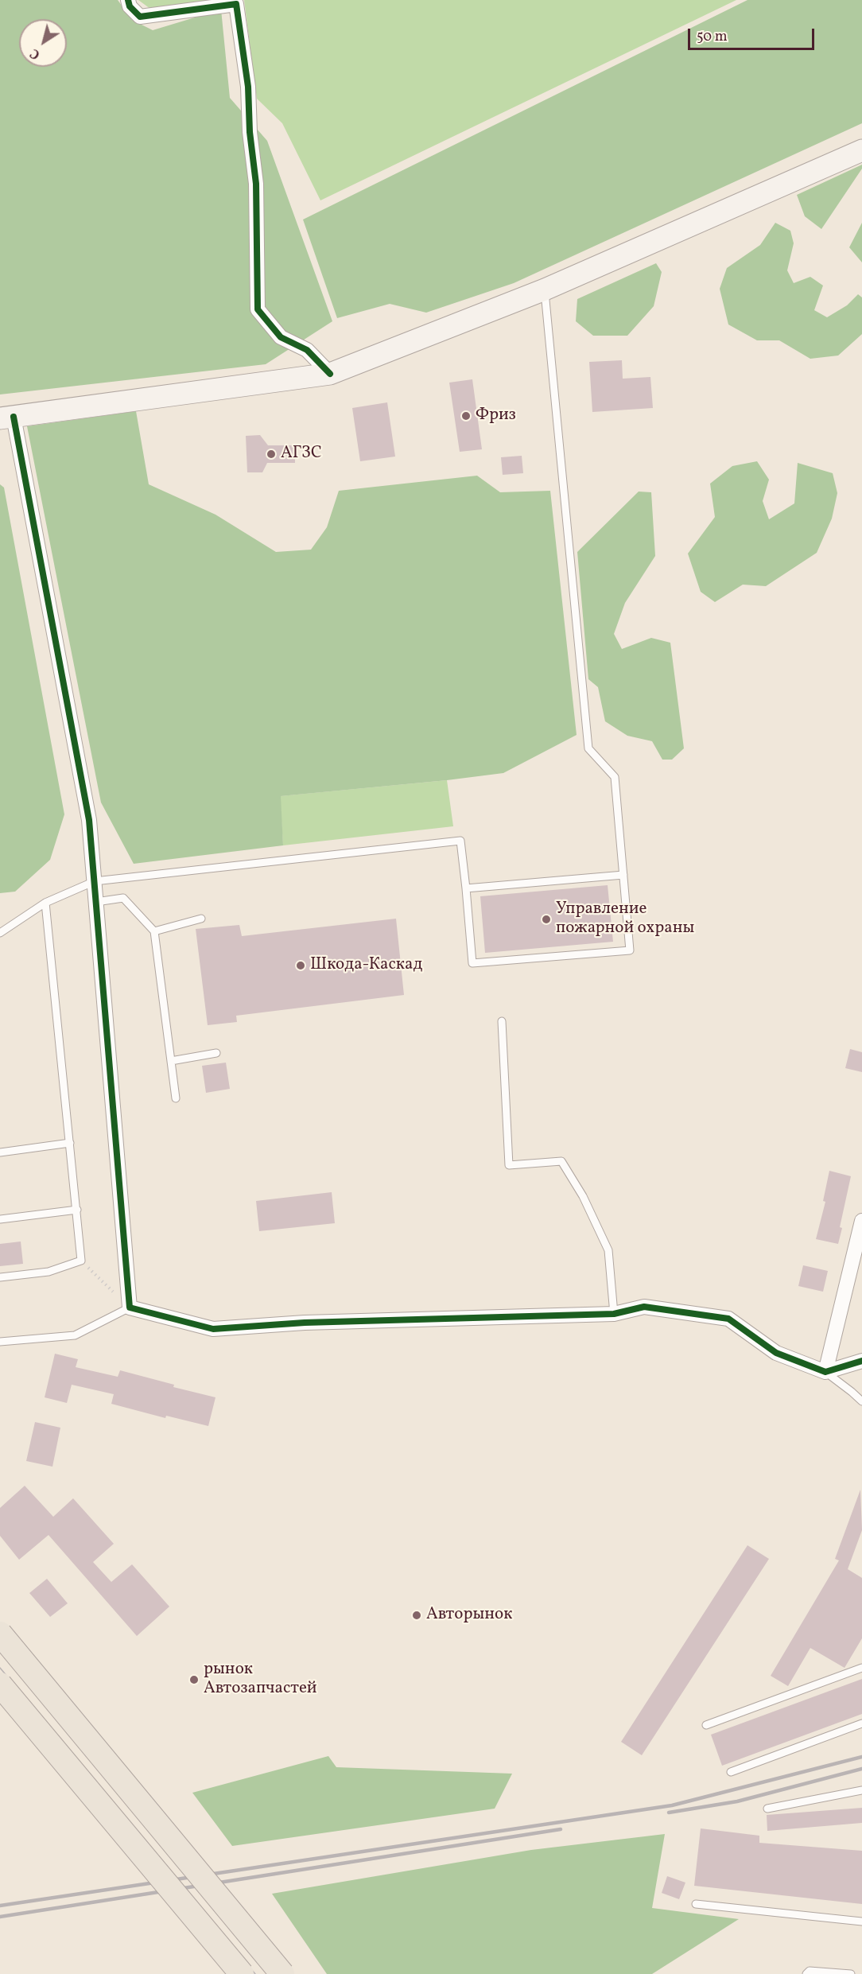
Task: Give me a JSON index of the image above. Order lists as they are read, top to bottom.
{
  "places": [
    "Фриз",
    "АГЗС",
    "Управление пожарной охраны",
    "Шкода-Каскад",
    "Авторынок",
    "рынок Автозапчастей"
  ],
  "scale_bar": "50 m",
  "north": "bottom left"
}
